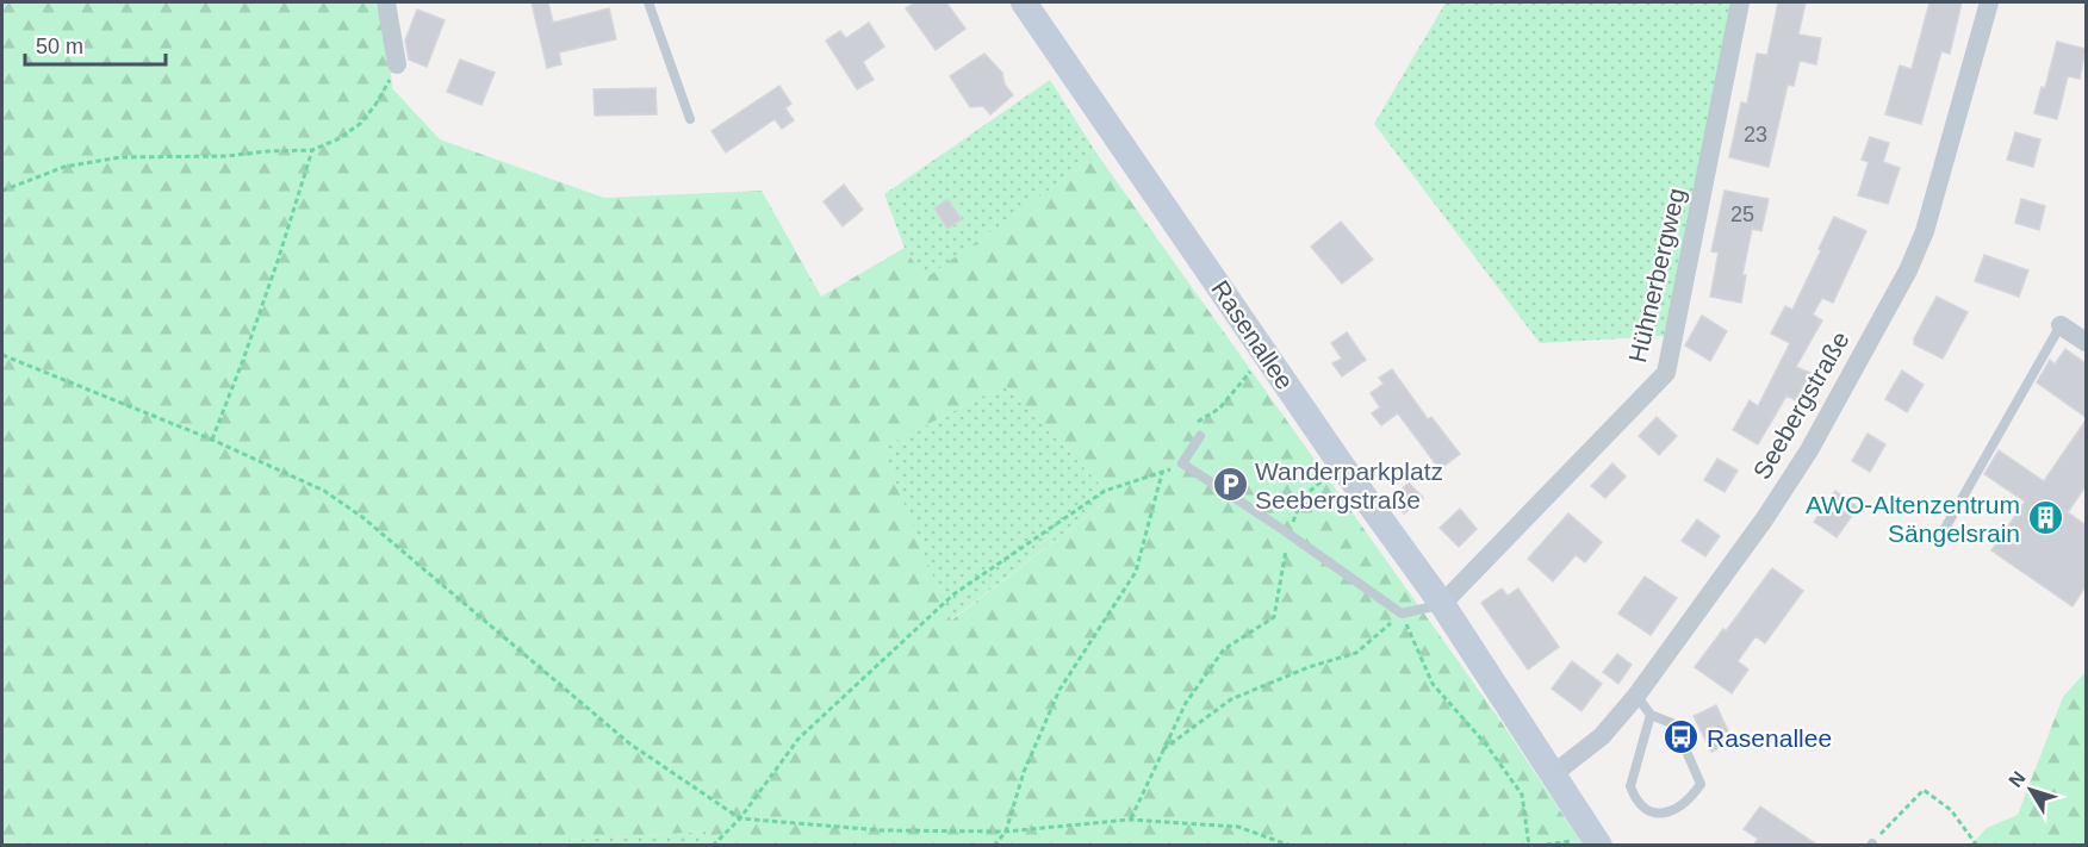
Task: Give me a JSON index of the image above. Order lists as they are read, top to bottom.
{
  "streets": {
    "main road": ["Rasenallee"],
    "street": ["Hühnerbergweg", "Seebergstraße"]
  },
  "crossings": [
    ["Hühnerbergweg", "Rasenallee"],
    ["Rasenallee", "Seebergstraße"]
  ],
  "places": {
    "parking": ["Wanderparkplatz Seebergstraße"],
    "building": ["AWO-Altenzentrum Sängelsrain"],
    "bus stop": ["Rasenallee"]
  },
  "house_numbers": ["23", "25"],
  "scale_bar": "50 m",
  "north": "top left"
}
